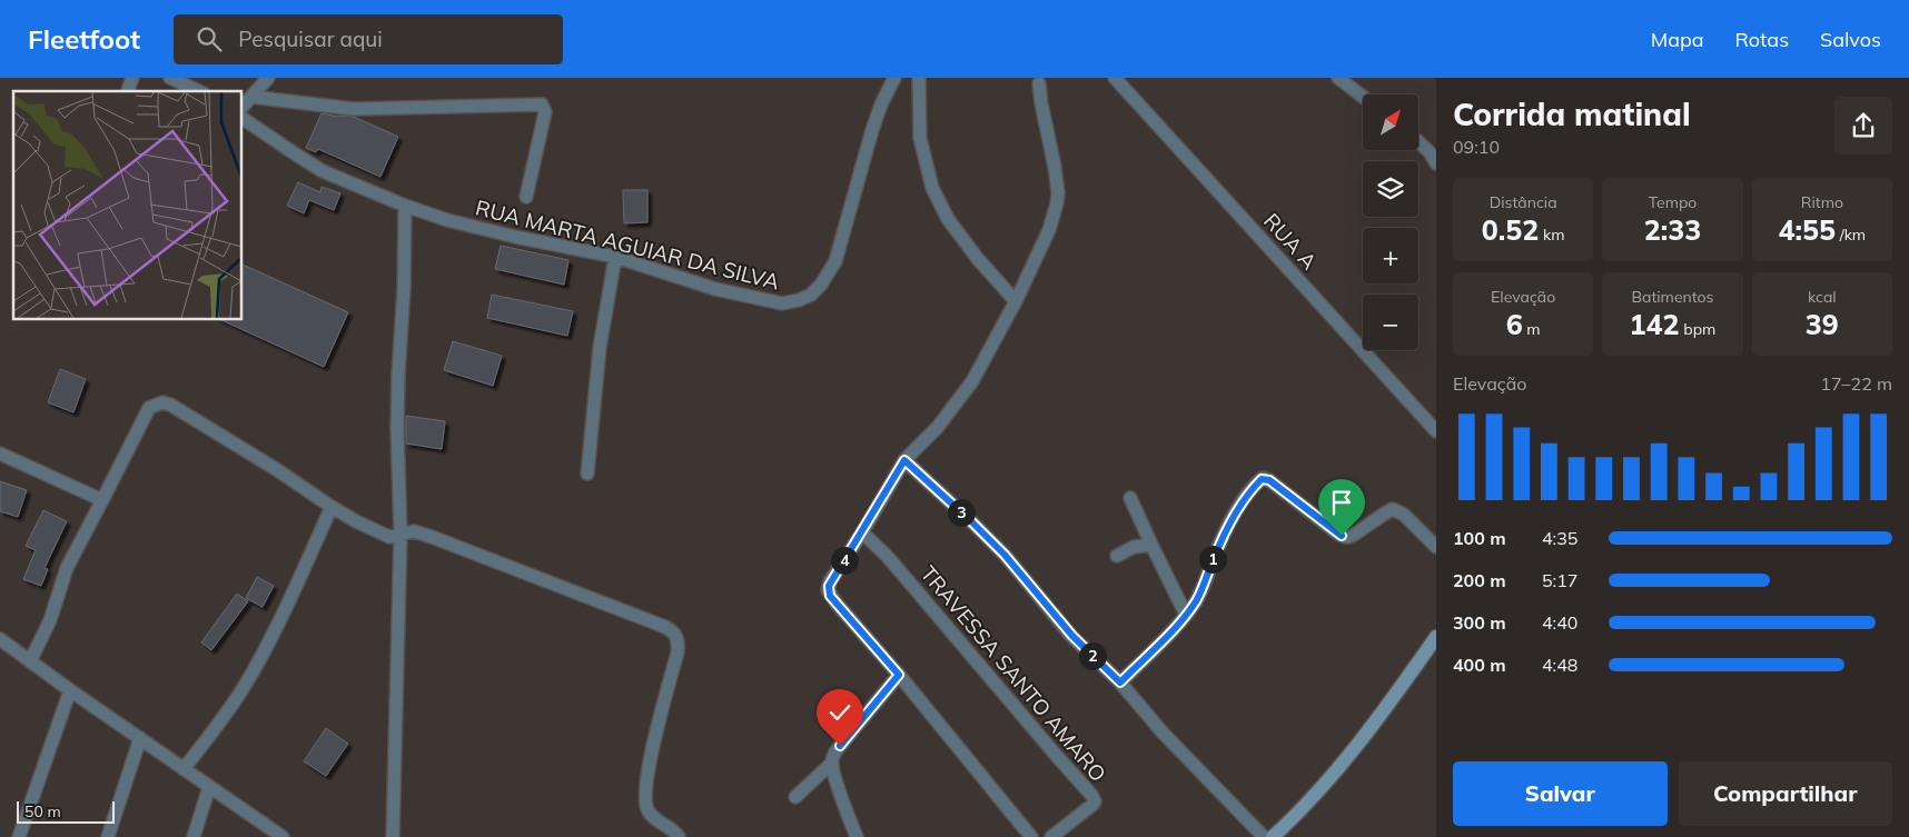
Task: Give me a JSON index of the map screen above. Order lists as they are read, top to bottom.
{
  "streets": {
    "street": ["RUA A", "RUA MARTA AGUIAR DA SILVA", "TRAVESSA SANTO AMARO"]
  },
  "scale_bar": "50 m",
  "north": "top right",
  "page": {
    "header": "Fleetfoot",
    "search": "Pesquisar aqui",
    "nav": ["Mapa", "Rotas", "Salvos"],
    "heading": ["Corrida matinal", "09:10"],
    "map_buttons": ["+", "−"],
    "stats": [
      ["Distância", "0.52 km"],
      ["Tempo", "2:33"],
      ["Ritmo", "4:55 /km"],
      ["Elevação", "6 m"],
      ["Batimentos", "142 bpm"],
      ["kcal", "39"]
    ],
    "chart": ["Elevação", "17–22 m"],
    "pins": [
      "3",
      "1",
      "4",
      "2"
    ],
    "list": [
      {
        "name": "100 m",
        "note": "4:35"
      },
      {
        "name": "200 m",
        "note": "5:17"
      },
      {
        "name": "300 m",
        "note": "4:40"
      },
      {
        "name": "400 m",
        "note": "4:48"
      }
    ],
    "buttons": ["Salvar", "Compartilhar"],
    "scale": "50 m"
  }
}
